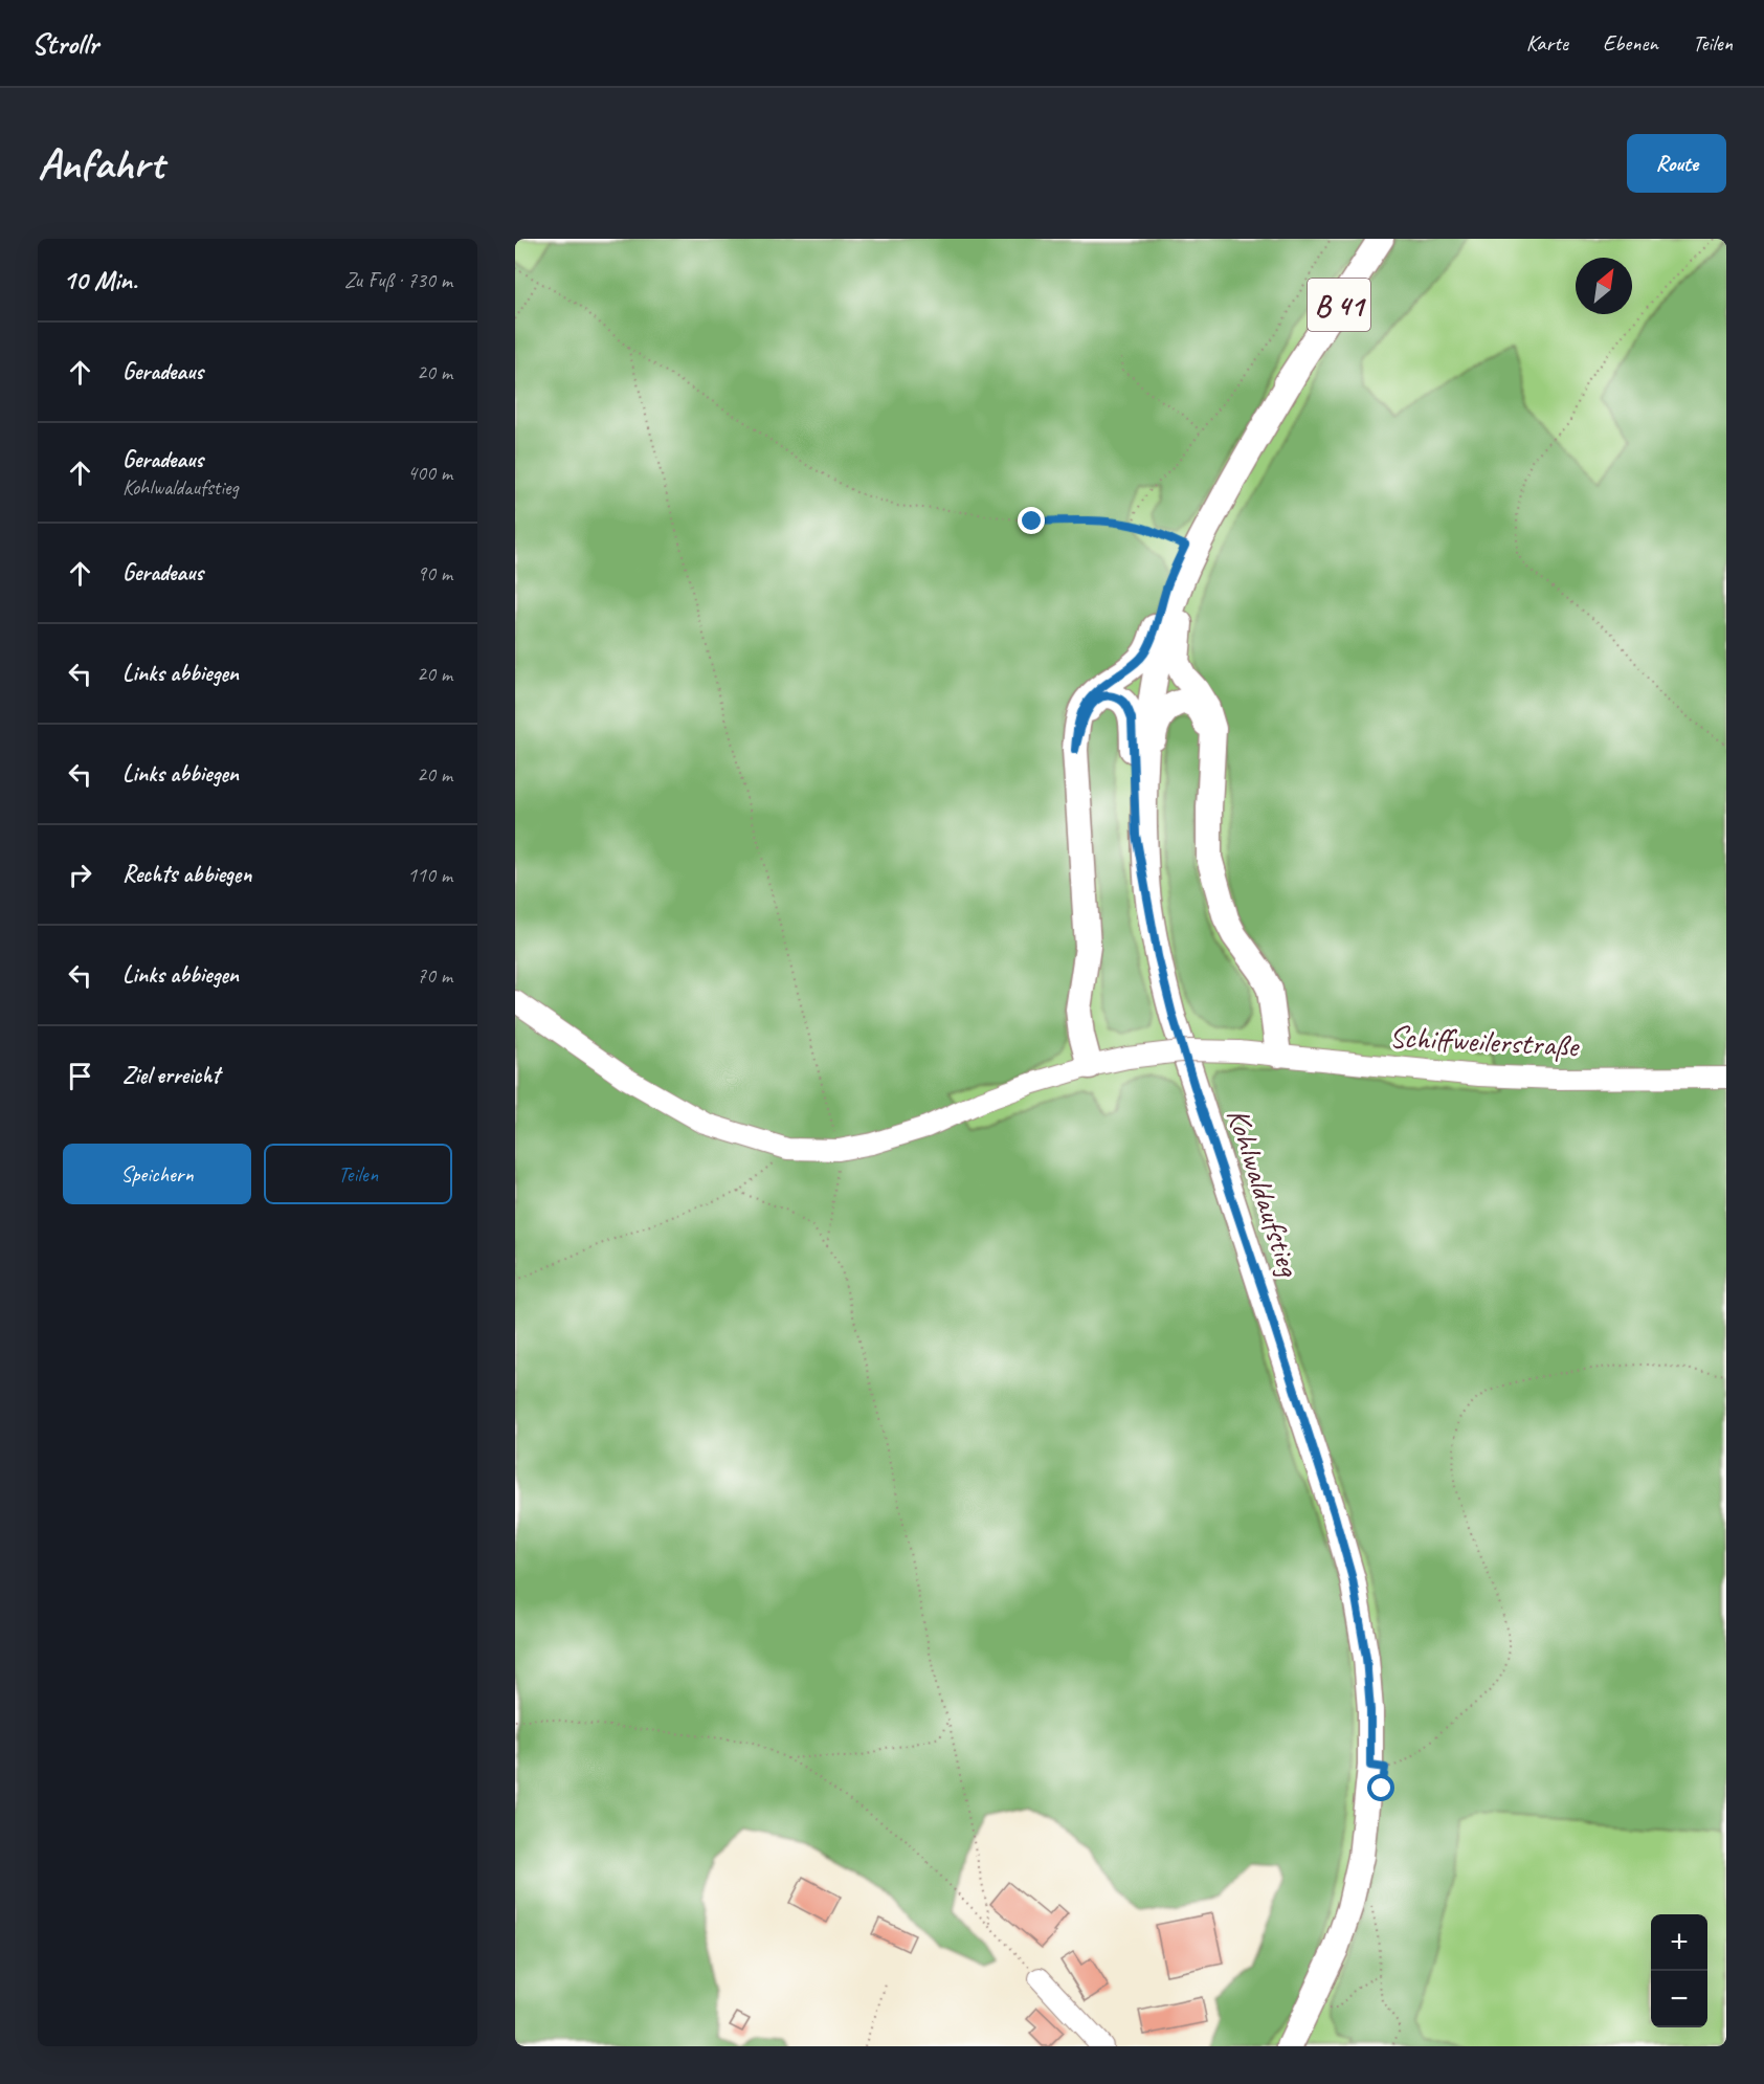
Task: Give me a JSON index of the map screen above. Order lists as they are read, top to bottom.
{
  "streets": {
    "main road": ["B 41", "Kohlwaldaufstieg"],
    "street": ["Schiffweilerstraße"]
  },
  "crossings": [
    ["B 41", "Kohlwaldaufstieg"]
  ],
  "north": "top right",
  "page": {
    "header": "Strollr",
    "nav": ["Karte", "Ebenen", "Teilen"],
    "buttons": [
      "Route",
      ["Speichern", "Teilen"]
    ],
    "title": "Anfahrt",
    "heading": ["10 Min.", "Zu Fuß · 730 m"],
    "list": [
      ["Geradeaus", "20 m"],
      ["Geradeaus", "Kohlwaldaufstieg", "400 m"],
      ["Geradeaus", "90 m"],
      ["Links abbiegen", "20 m"],
      ["Links abbiegen", "20 m"],
      ["Rechts abbiegen", "110 m"],
      ["Links abbiegen", "70 m"],
      "Ziel erreicht"
    ],
    "map_buttons": ["+", "−"]
  }
}
